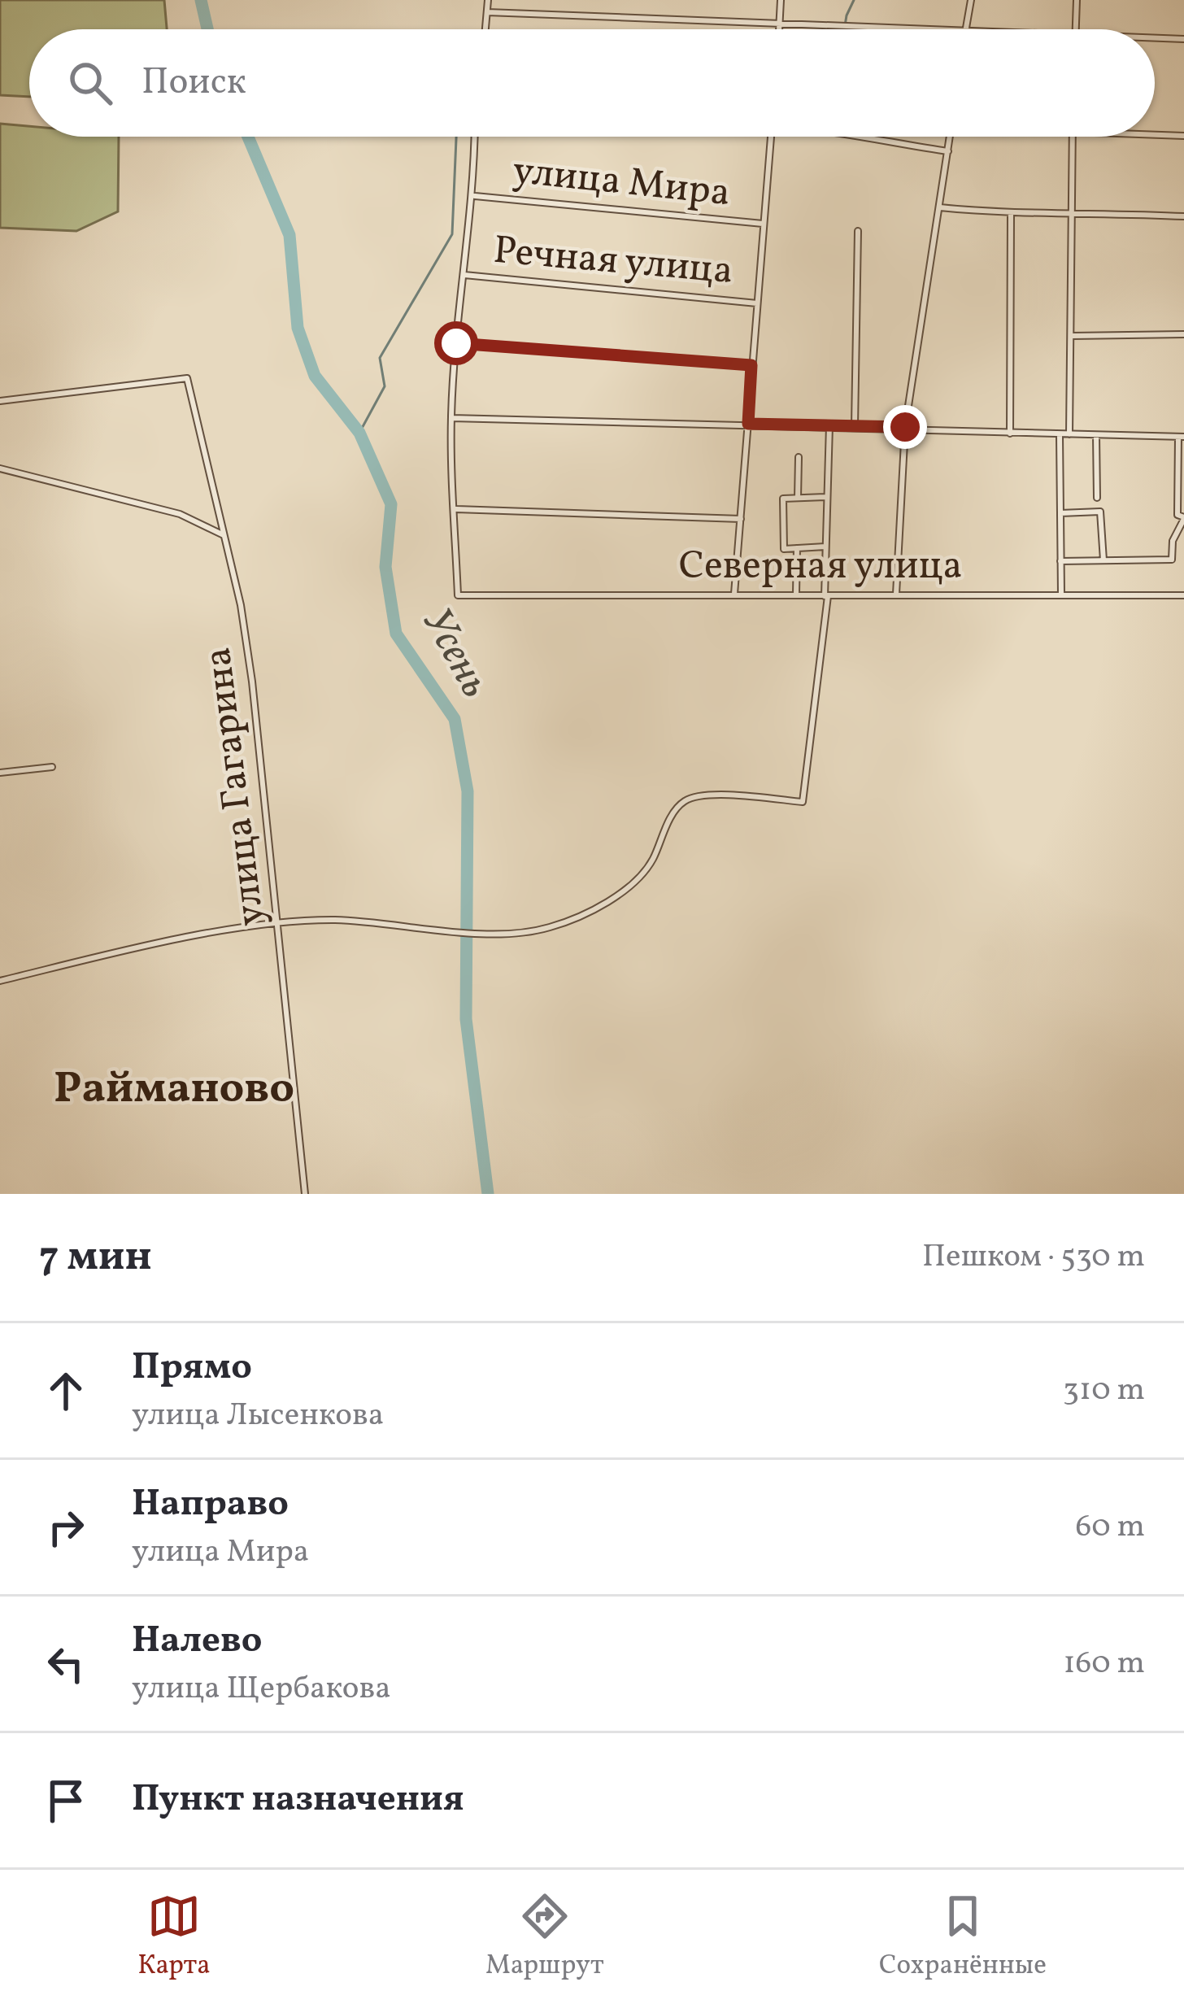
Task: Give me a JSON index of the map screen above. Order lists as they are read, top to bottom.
{
  "streets": {
    "street": [
      "улица Мира",
      "Речная улица",
      "Северная улица",
      "улица Гагарина"
    ]
  },
  "crossings": [
    ["улица Мира", "Речная улица"],
    ["улица Мира", "Северная улица"]
  ],
  "districts": ["Райманово"],
  "water": ["Усень"],
  "page": {
    "search": "Поиск",
    "heading": ["7 мин", "Пешком · 530 m"],
    "list": [
      ["Прямо", "улица Лысенкова", "310 m"],
      ["Направо", "улица Мира", "60 m"],
      ["Налево", "улица Щербакова", "160 m"],
      "Пункт назначения"
    ],
    "nav": ["Карта", "Маршрут", "Сохранённые"]
  }
}
